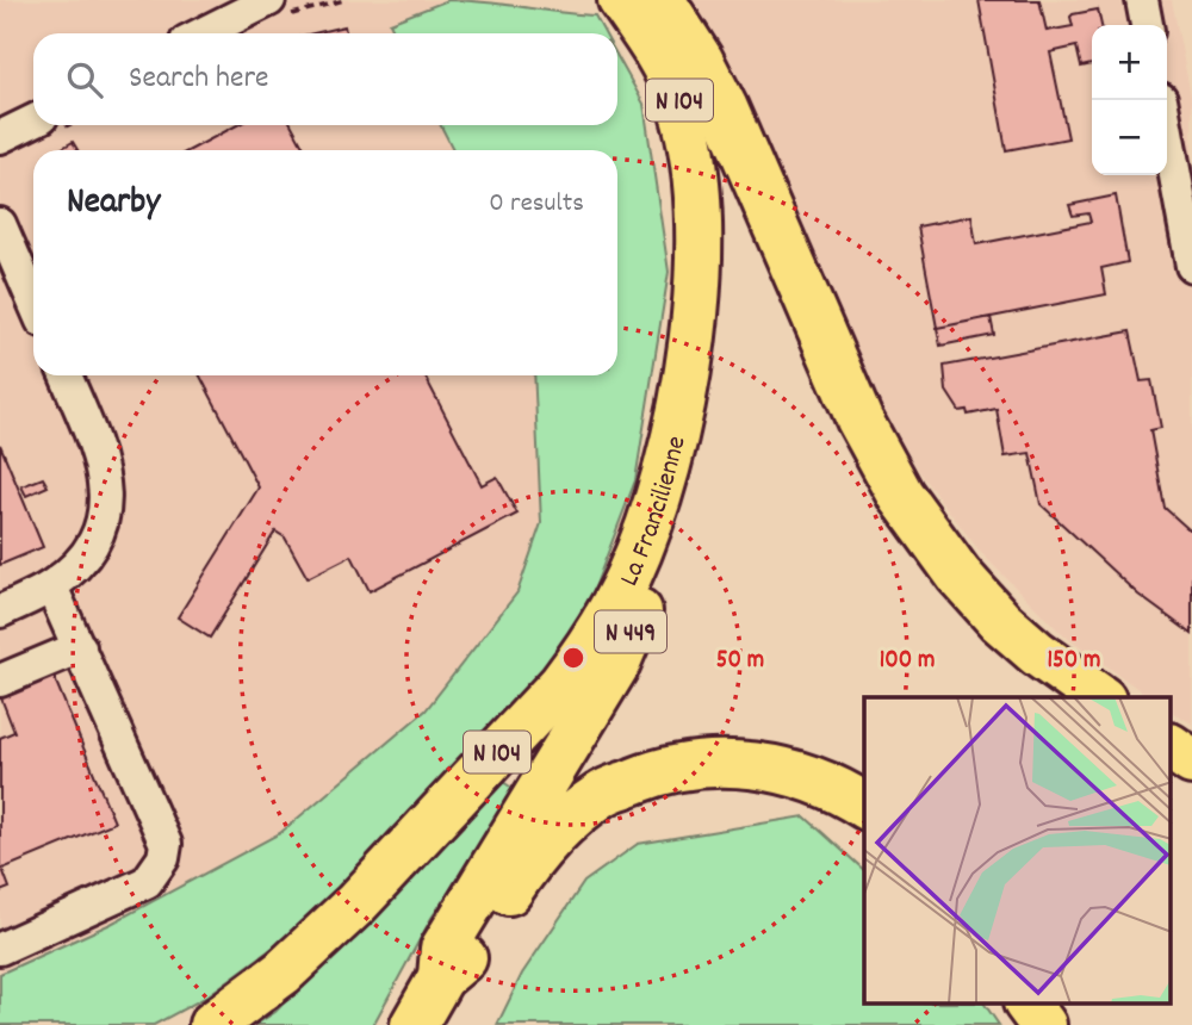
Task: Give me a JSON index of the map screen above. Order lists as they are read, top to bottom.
{
  "streets": {
    "highway": ["N 104", "La Francilienne", "N 449"]
  },
  "crossings": [
    ["La Francilienne", "N 449"]
  ],
  "page": {
    "map_buttons": ["+", "−"],
    "search": "Search here",
    "heading": ["Nearby", "0 results"]
  },
  "rings": ["50 m", "100 m", "150 m"]
}
